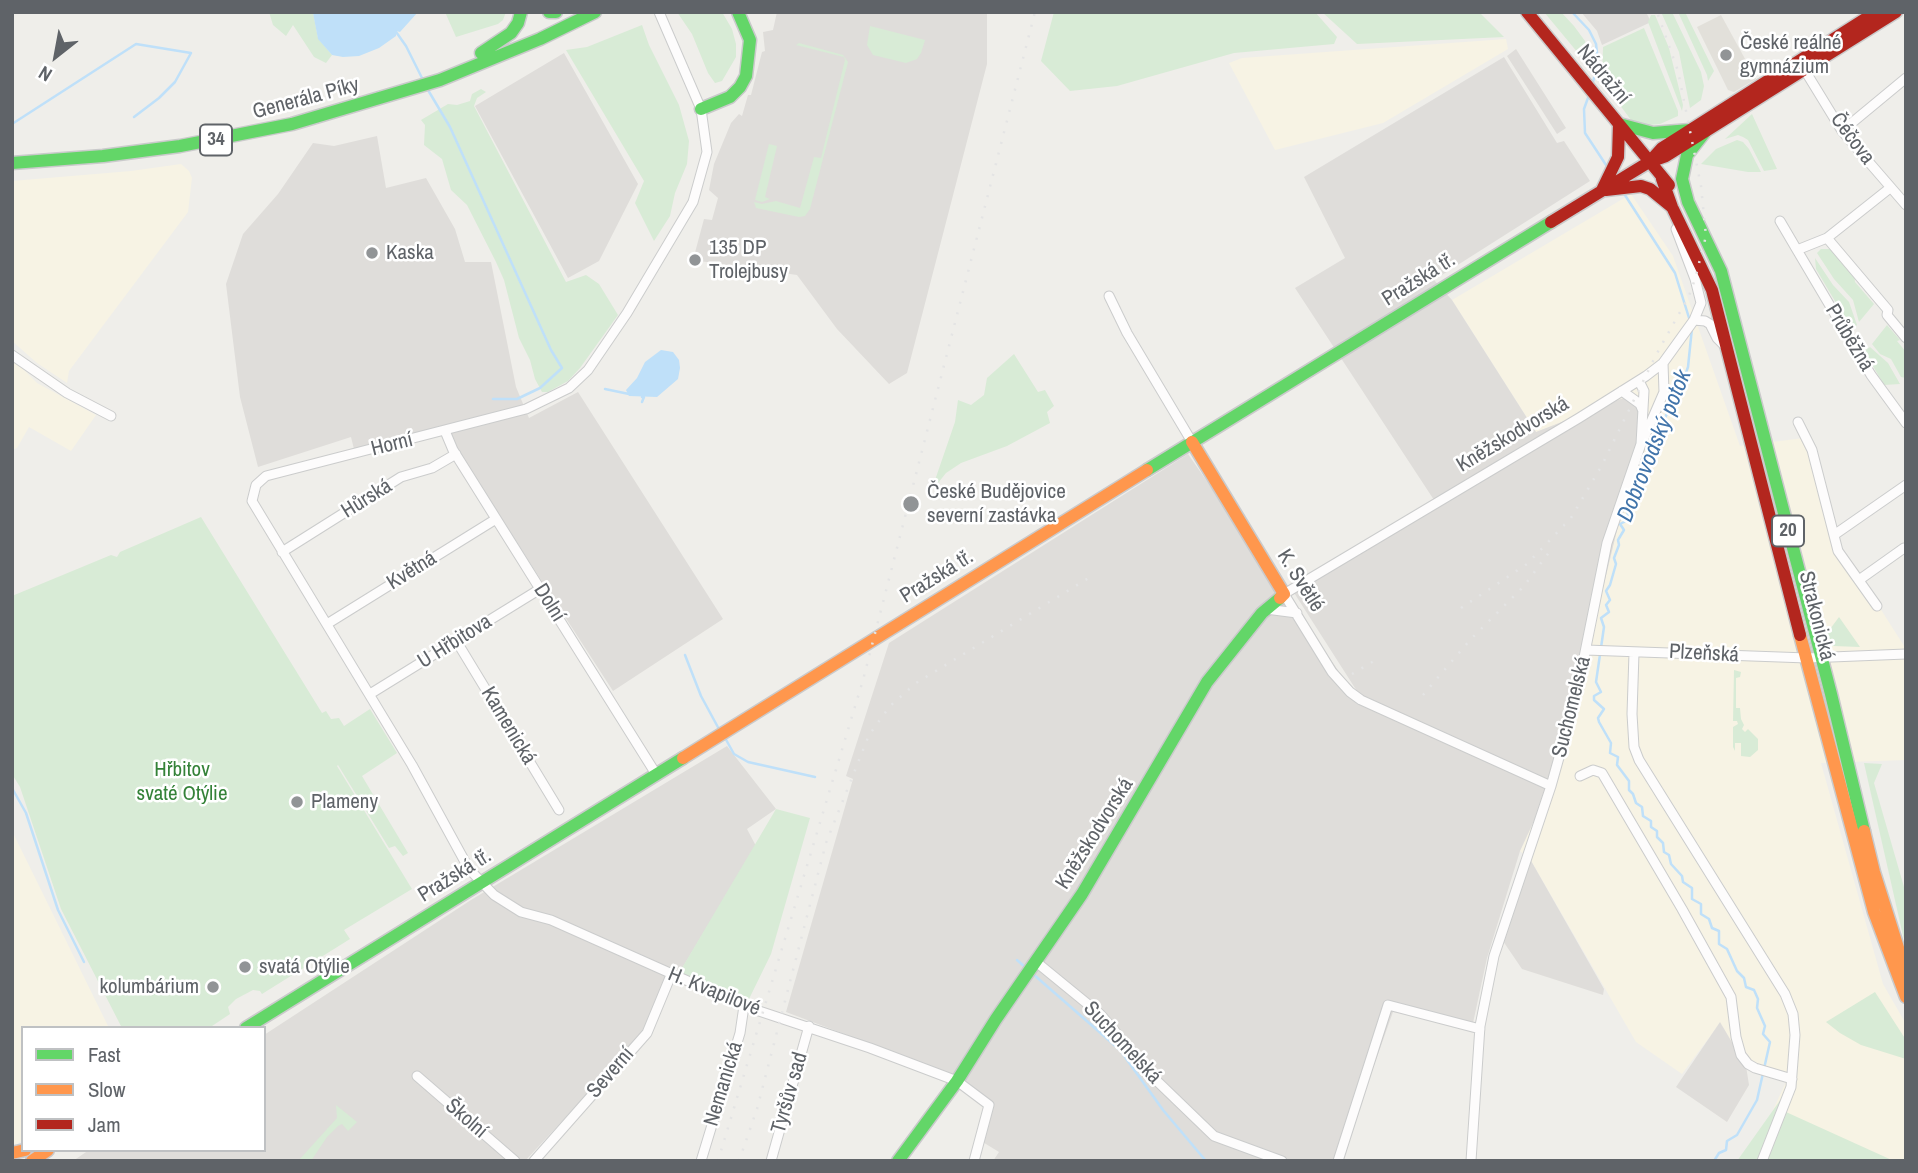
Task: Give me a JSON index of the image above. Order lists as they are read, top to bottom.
{
  "streets": {
    "main road": [
      "Nádražní",
      "Generála Píky",
      "34",
      "Pražská tř.",
      "Kněžskodvorská",
      "20",
      "K. Světlé",
      "Strakonická"
    ],
    "street": [
      "Čéčova",
      "Průběžná",
      "Horní",
      "Hůrská",
      "Květná",
      "Dolní",
      "U Hřbitova",
      "Plzeňská",
      "Suchomelská",
      "Kamenická",
      "H. Kvapilové",
      "Severní",
      "Nemanická",
      "Tyršův sad",
      "Školní"
    ]
  },
  "crossings": [
    ["Nádražní", "Pražská tř."],
    ["Čéčova", "Pražská tř."],
    ["Pražská tř.", "Horní"],
    ["Pražská tř.", "K. Světlé"],
    ["Pražská tř.", "Dolní"],
    ["Pražská tř.", "H. Kvapilové"],
    ["Kněžskodvorská", "20"],
    ["Kněžskodvorská", "K. Světlé"],
    ["Kněžskodvorská", "Strakonická"],
    ["Kněžskodvorská", "Suchomelská"],
    ["Kněžskodvorská", "H. Kvapilové"],
    ["Horní", "Hůrská"],
    ["Horní", "Květná"],
    ["Horní", "Dolní"],
    ["Horní", "U Hřbitova"],
    ["Horní", "H. Kvapilové"],
    ["Hůrská", "Dolní"],
    ["20", "Strakonická"],
    ["Květná", "Dolní"],
    ["K. Světlé", "Suchomelská"],
    ["Dolní", "U Hřbitova"],
    ["Strakonická", "Plzeňská"],
    ["U Hřbitova", "Kamenická"],
    ["Plzeňská", "Suchomelská"],
    ["H. Kvapilové", "Severní"],
    ["H. Kvapilové", "Nemanická"],
    ["H. Kvapilové", "Tyršův sad"]
  ],
  "water": ["Dobrovodský potok"],
  "parks": ["Hřbitov svaté Otýlie"],
  "places": [
    "České reálné gymnázium",
    "Kaska",
    "135 DP Trolejbusy",
    "České Budějovice severní zastávka",
    "Plameny",
    "svatá Otýlie",
    "kolumbárium"
  ],
  "legend": ["Fast", "Slow", "Jam"],
  "north": "bottom left"
}
